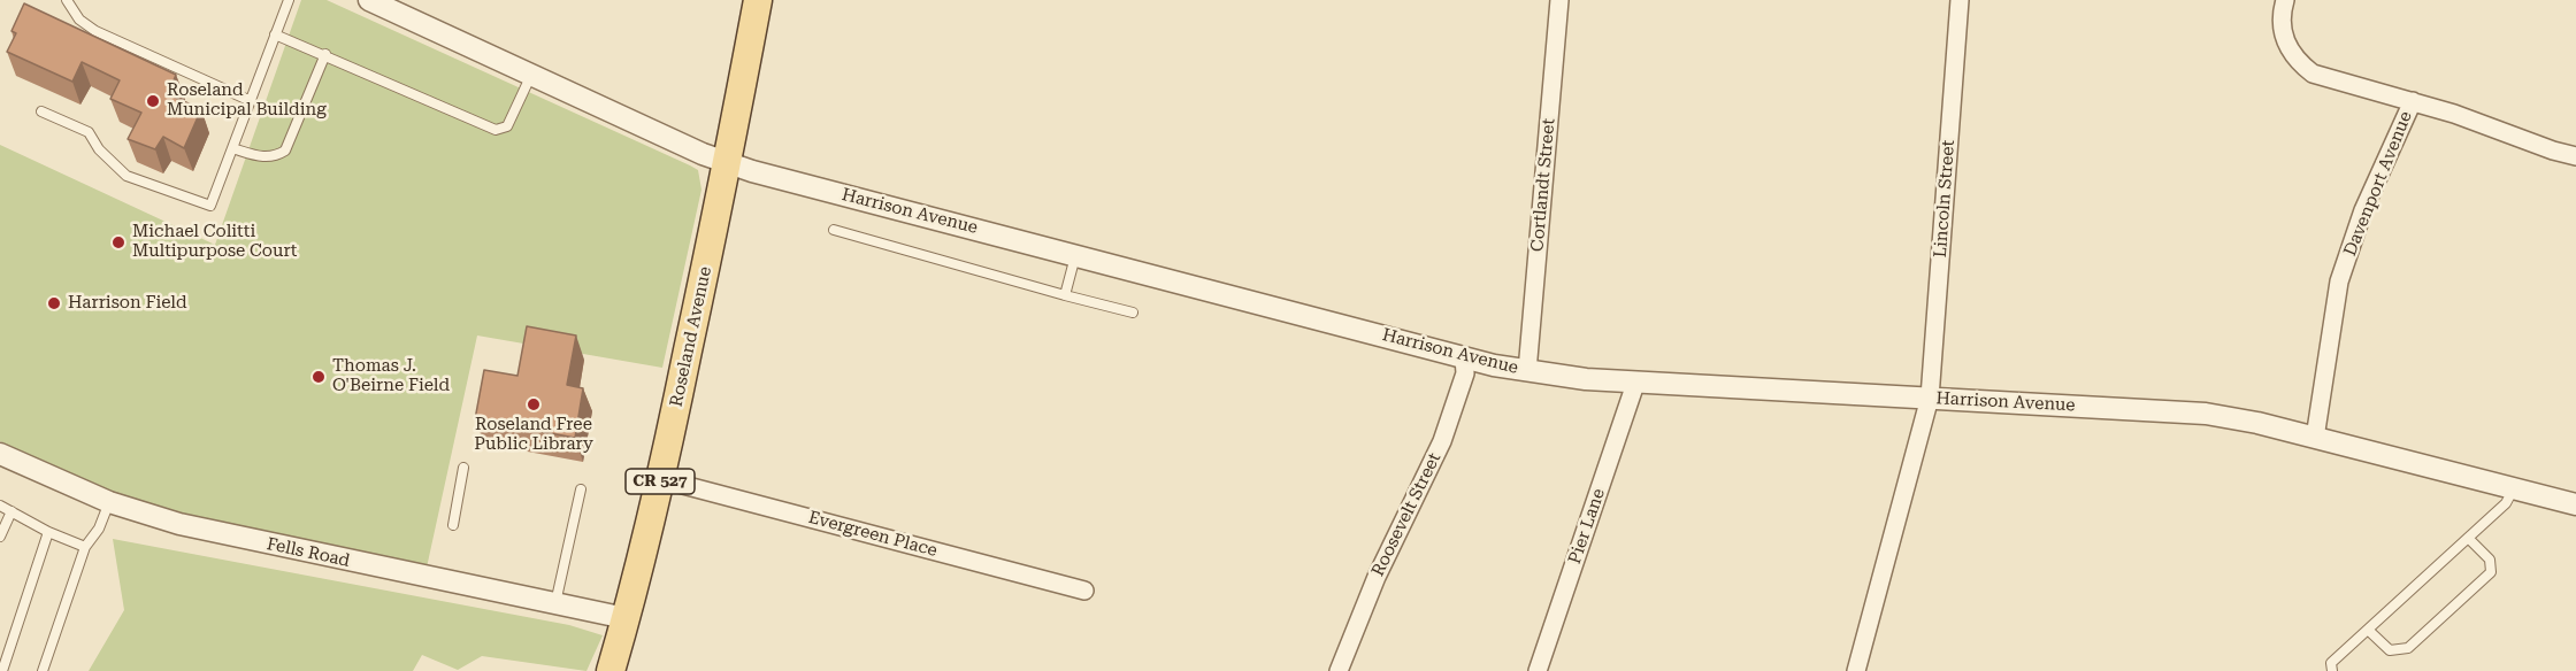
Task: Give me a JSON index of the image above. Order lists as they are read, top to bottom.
{
  "streets": {
    "main road": ["Roseland Avenue", "CR 527"],
    "street": [
      "Davenport Avenue",
      "Cortlandt Street",
      "Lincoln Street",
      "Harrison Avenue",
      "Roosevelt Street",
      "Pier Lane",
      "Evergreen Place",
      "Fells Road"
    ]
  },
  "crossings": [
    ["Davenport Avenue", "Harrison Avenue"],
    ["Cortlandt Street", "Harrison Avenue"],
    ["Lincoln Street", "Harrison Avenue"],
    ["Harrison Avenue", "Roseland Avenue"],
    ["Harrison Avenue", "Roosevelt Street"],
    ["Harrison Avenue", "Pier Lane"],
    ["Roseland Avenue", "Evergreen Place"],
    ["Roseland Avenue", "Fells Road"]
  ],
  "places": [
    "Roseland Municipal Building",
    "Michael Colitti Multipurpose Court",
    "Harrison Field",
    "Thomas J. O'Beirne Field",
    "Roseland Free Public Library"
  ]
}
